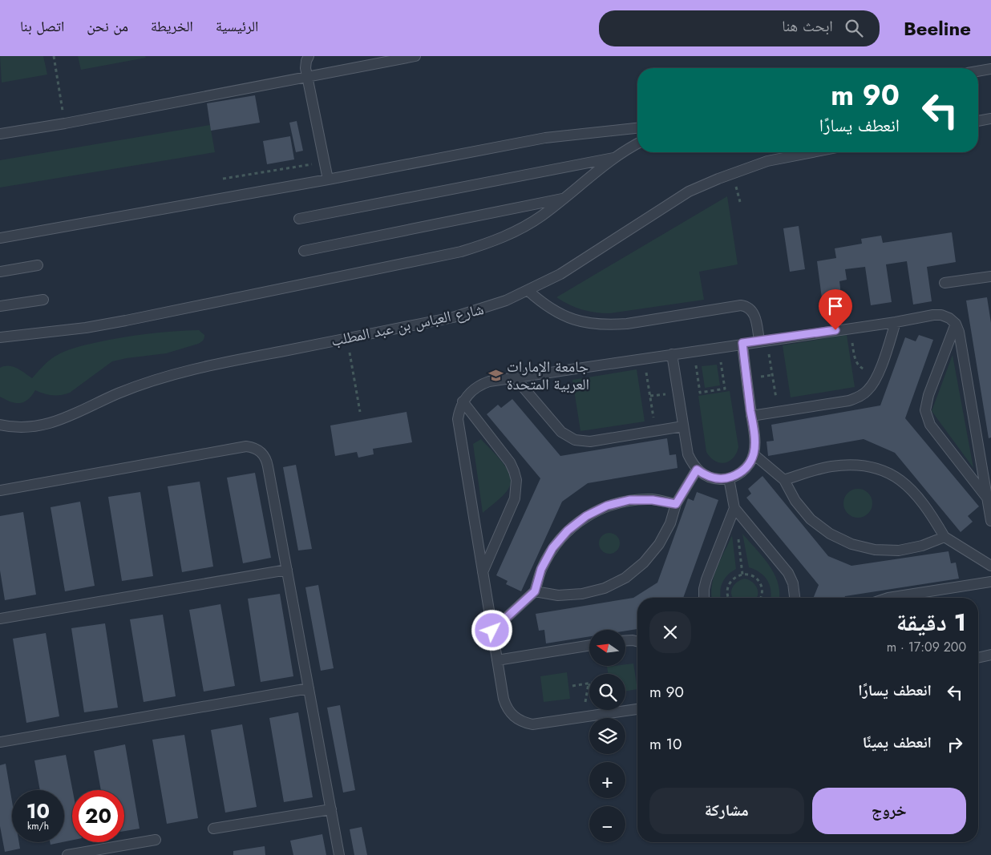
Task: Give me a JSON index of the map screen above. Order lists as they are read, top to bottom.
{
  "streets": {
    "lane": ["شارع العباس بن عبد المطلب"]
  },
  "places": {
    "school or university": ["جامعة الإمارات العربية المتحدة"]
  },
  "north": "left",
  "page": {
    "header": "Beeline",
    "search": "ابحث هنا",
    "nav": [
      "الرئيسية",
      "الخريطة",
      "من نحن",
      "اتصل بنا"
    ],
    "turn": ["90 m", "انعطف يسارًا"],
    "heading": ["1 دقيقة", "200 m · 17:09"],
    "map_buttons": ["+", "−"],
    "list": [
      {
        "name": "انعطف يسارًا",
        "value": "90 m"
      },
      {
        "name": "انعطف يمينًا",
        "value": "10 m"
      }
    ],
    "buttons": ["خروج", "مشاركة"],
    "speed": "10 km/h",
    "limit": "20"
  }
}
